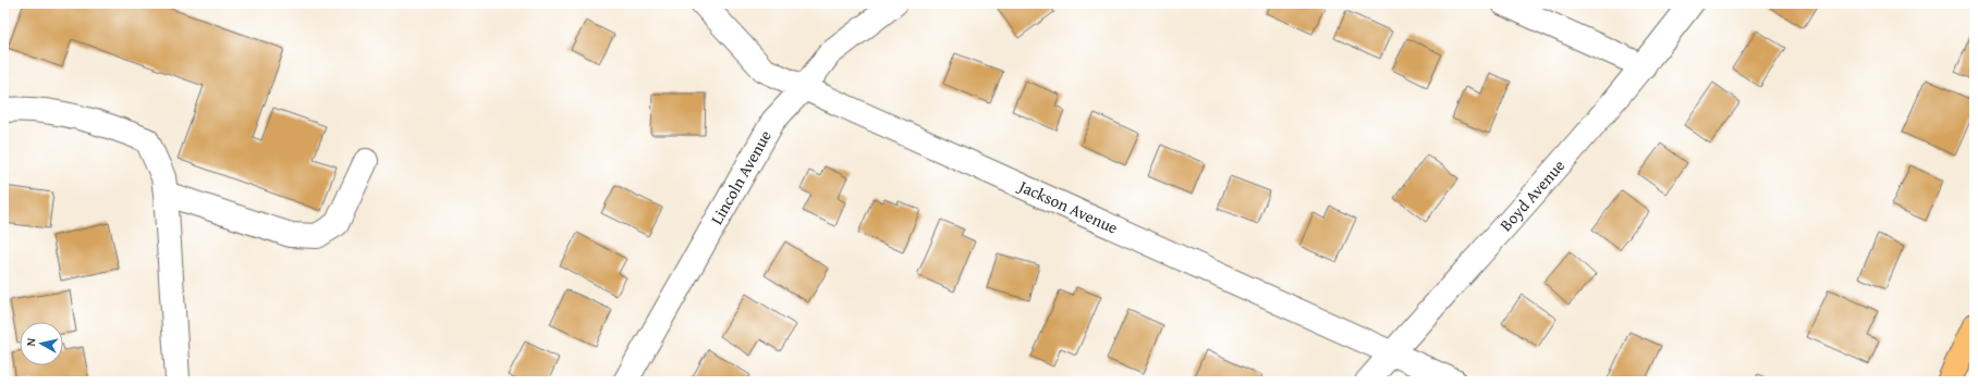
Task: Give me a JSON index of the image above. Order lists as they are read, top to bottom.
{
  "streets": {
    "street": ["Lincoln Avenue", "Boyd Avenue", "Jackson Avenue"]
  },
  "crossings": [
    ["Lincoln Avenue", "Jackson Avenue"],
    ["Boyd Avenue", "Jackson Avenue"]
  ],
  "north": "left"
}
